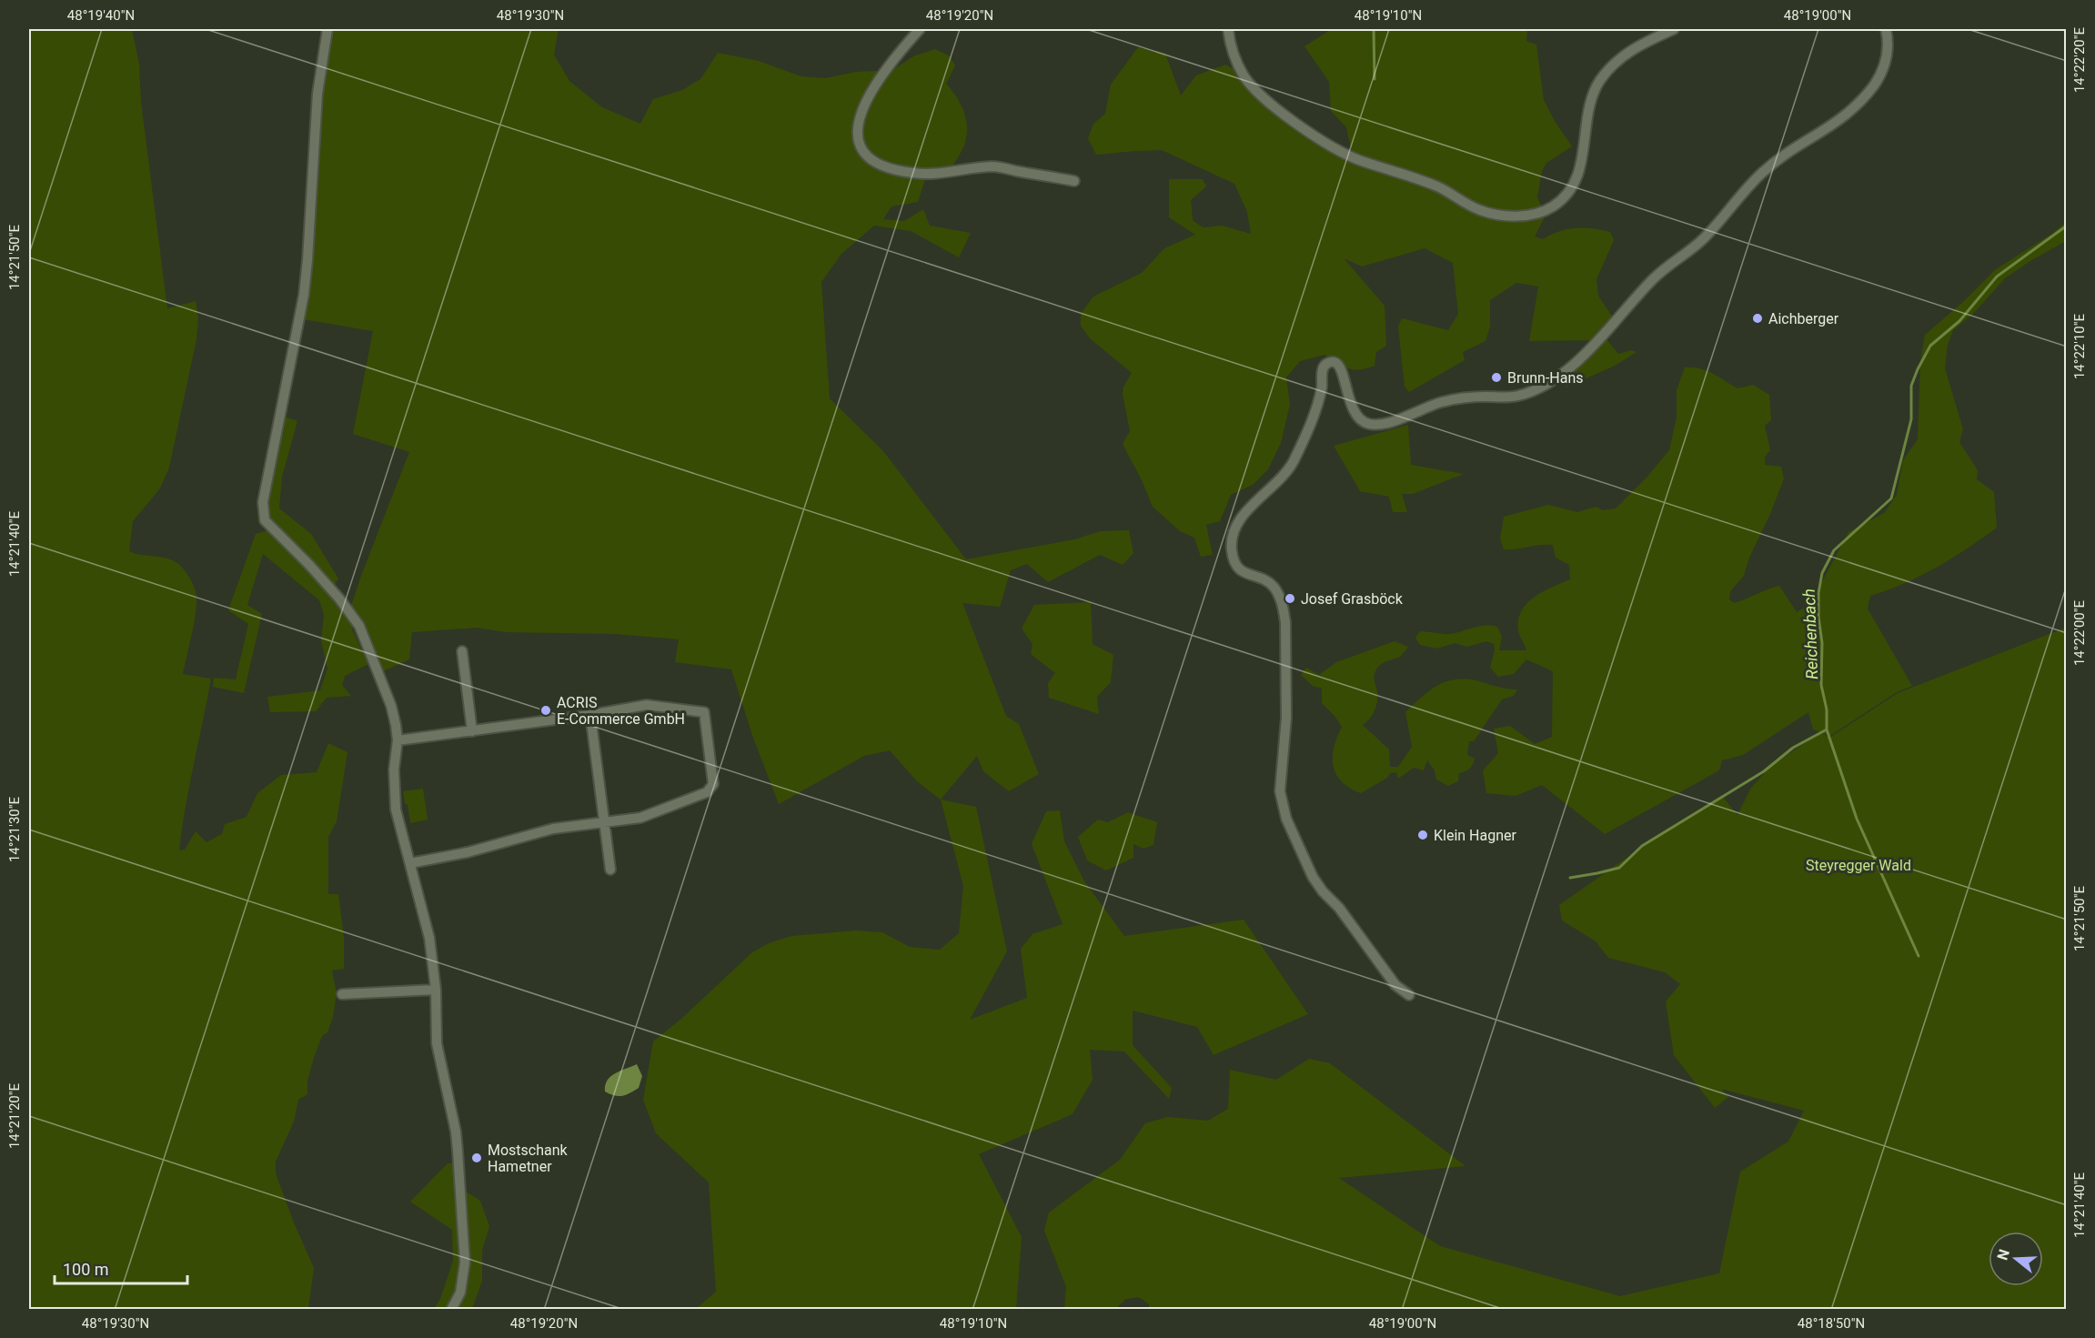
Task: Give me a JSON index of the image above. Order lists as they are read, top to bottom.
{
  "water": ["Reichenbach"],
  "parks": ["Steyregger Wald"],
  "places": [
    "Aichberger",
    "Brunn-Hans",
    "Josef Grasböck",
    "ACRIS E-Commerce GmbH",
    "Klein Hagner",
    "Mostschank Hametner"
  ],
  "scale_bar": "100 m",
  "north": "left",
  "coordinates": [
    "48°19'40\"N",
    "48°19'30\"N",
    "48°19'20\"N",
    "48°19'10\"N",
    "48°19'00\"N",
    "14°22'20\"E",
    "14°21'50\"E",
    "14°22'10\"E",
    "14°21'40\"E",
    "14°22'00\"E",
    "14°21'30\"E",
    "14°21'20\"E",
    "48°18'50\"N"
  ]
}
